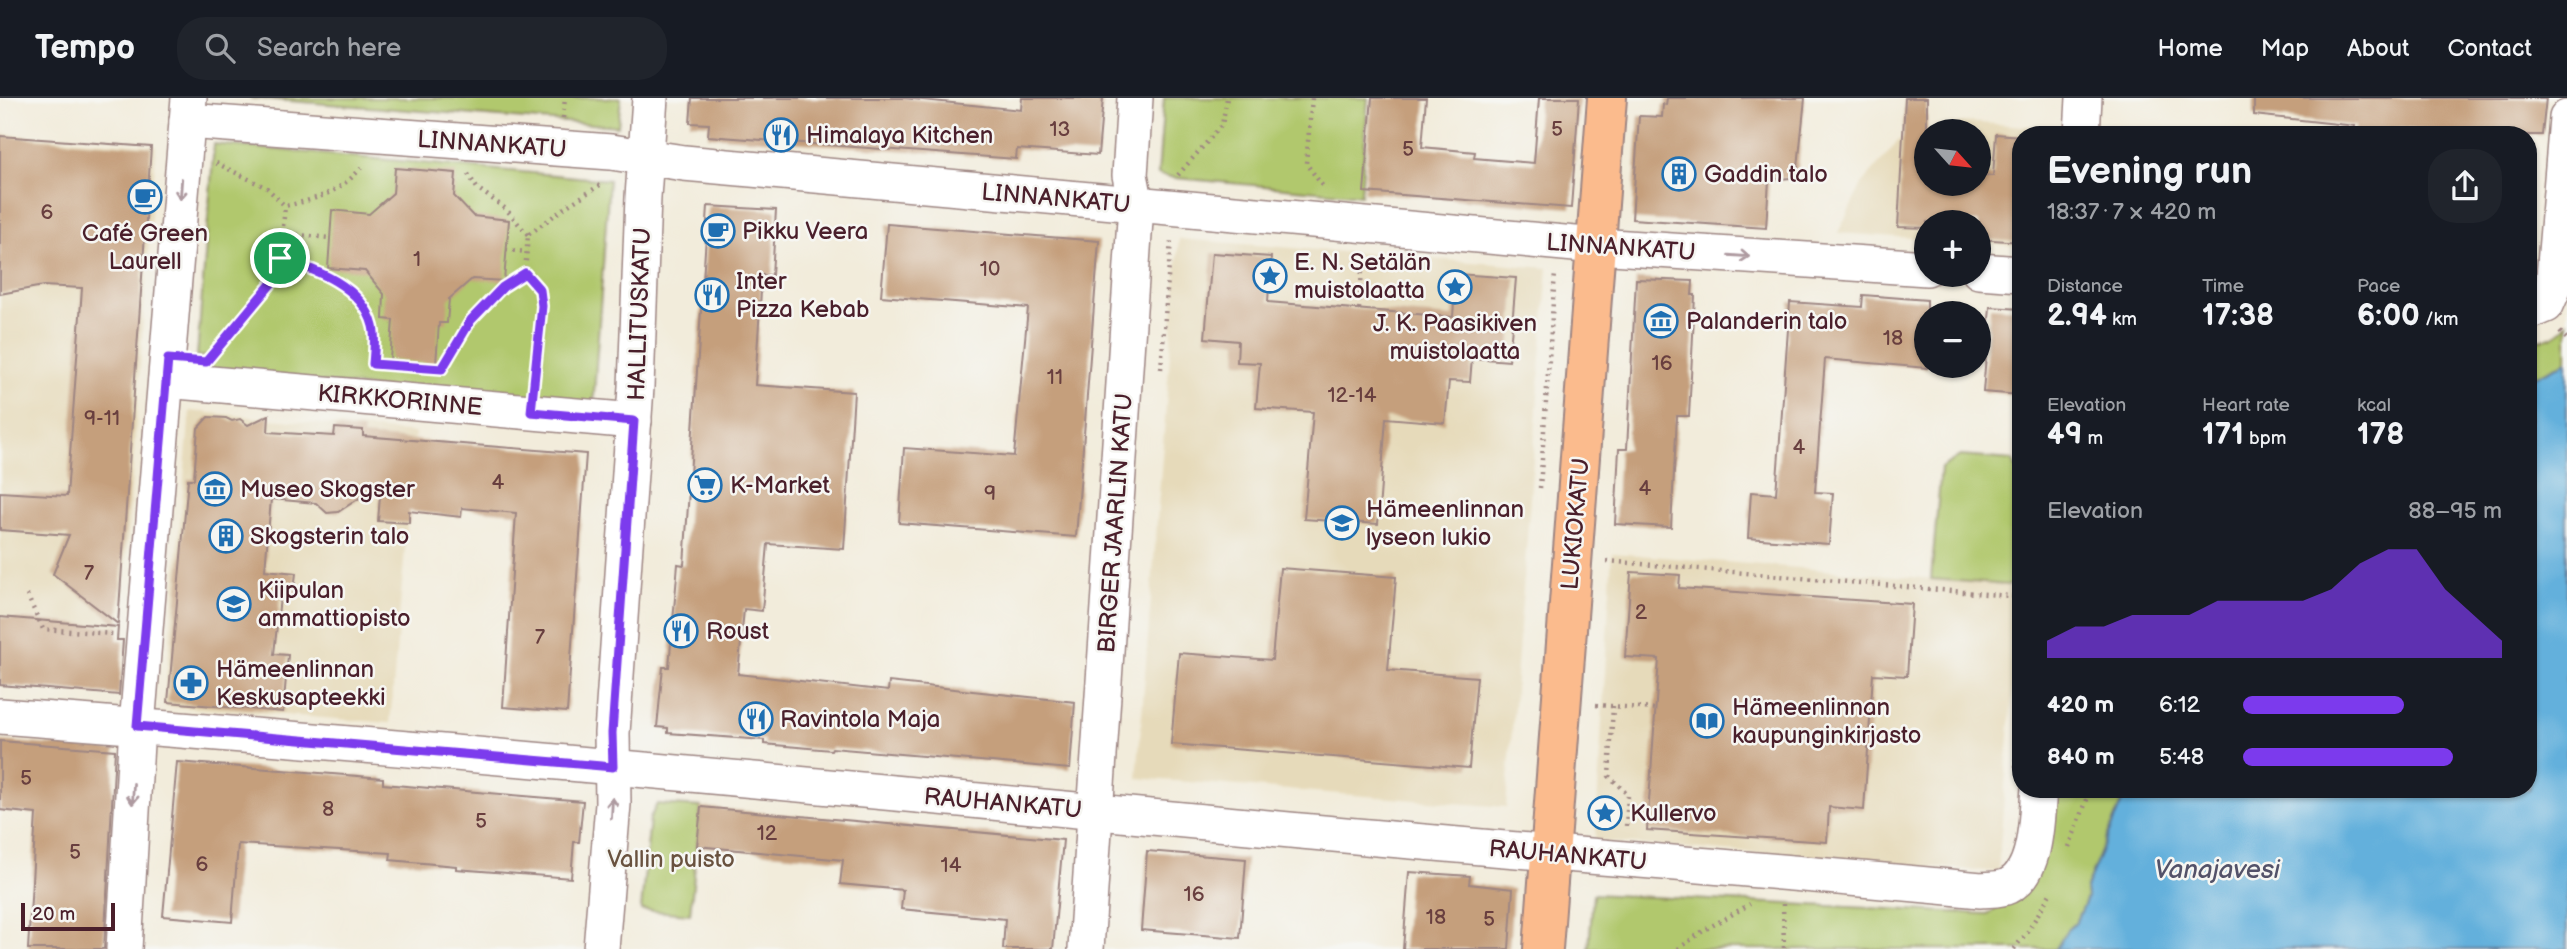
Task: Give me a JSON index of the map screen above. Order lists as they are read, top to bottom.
{
  "streets": {
    "main road": ["LUKIOKATU"],
    "street": [
      "LINNANKATU",
      "HALLITUSKATU",
      "KIRKKORINNE",
      "BIRGER JAARLIN KATU",
      "RAUHANKATU"
    ]
  },
  "crossings": [
    ["LINNANKATU", "HALLITUSKATU"],
    ["LINNANKATU", "BIRGER JAARLIN KATU"],
    ["LINNANKATU", "LUKIOKATU"],
    ["HALLITUSKATU", "KIRKKORINNE"],
    ["HALLITUSKATU", "RAUHANKATU"],
    ["BIRGER JAARLIN KATU", "RAUHANKATU"],
    ["LUKIOKATU", "RAUHANKATU"]
  ],
  "water": ["Vanajavesi"],
  "parks": ["Vallin puisto"],
  "places": {
    "restaurant": [
      "Himalaya Kitchen",
      "Inter Pizza Kebab",
      "Roust",
      "Ravintola Maja"
    ],
    "building": ["Gaddin talo", "Skogsterin talo"],
    "cafe": ["Café Green Laurell", "Pikku Veera"],
    "place": ["E. N. Setälän muistolaatta", "J. K. Paasikiven muistolaatta", "Kullervo"],
    "museum": ["Palanderin talo", "Museo Skogster"],
    "supermarket": ["K-Market"],
    "school or university": ["Hämeenlinnan lyseon lukio", "Kiipulan ammattiopisto"],
    "pharmacy": ["Hämeenlinnan Keskusapteekki"],
    "library": ["Hämeenlinnan kaupunginkirjasto"]
  },
  "house_numbers": [
    "13",
    "5",
    "5",
    "6",
    "1",
    "10",
    "18",
    "16",
    "11",
    "12-14",
    "9-11",
    "4",
    "4",
    "4",
    "9",
    "7",
    "2",
    "7",
    "5",
    "8",
    "5",
    "12",
    "5",
    "6",
    "14",
    "16",
    "18",
    "5"
  ],
  "scale_bar": "20 m",
  "north": "bottom right",
  "page": {
    "header": "Tempo",
    "search": "Search here",
    "nav": [
      "Home",
      "Map",
      "About",
      "Contact"
    ],
    "map_buttons": ["+", "−"],
    "heading": ["Evening run", "18:37 · 7 × 420 m"],
    "stats": [
      ["Distance", "2.94 km"],
      ["Time", "17:38"],
      ["Pace", "6:00 /km"],
      ["Elevation", "49 m"],
      ["Heart rate", "171 bpm"],
      ["kcal", "178"]
    ],
    "chart": ["Elevation", "88–95 m"],
    "list": [
      {
        "name": "420 m",
        "note": "6:12"
      },
      {
        "name": "840 m",
        "note": "5:48"
      }
    ],
    "scale": "20 m"
  }
}
